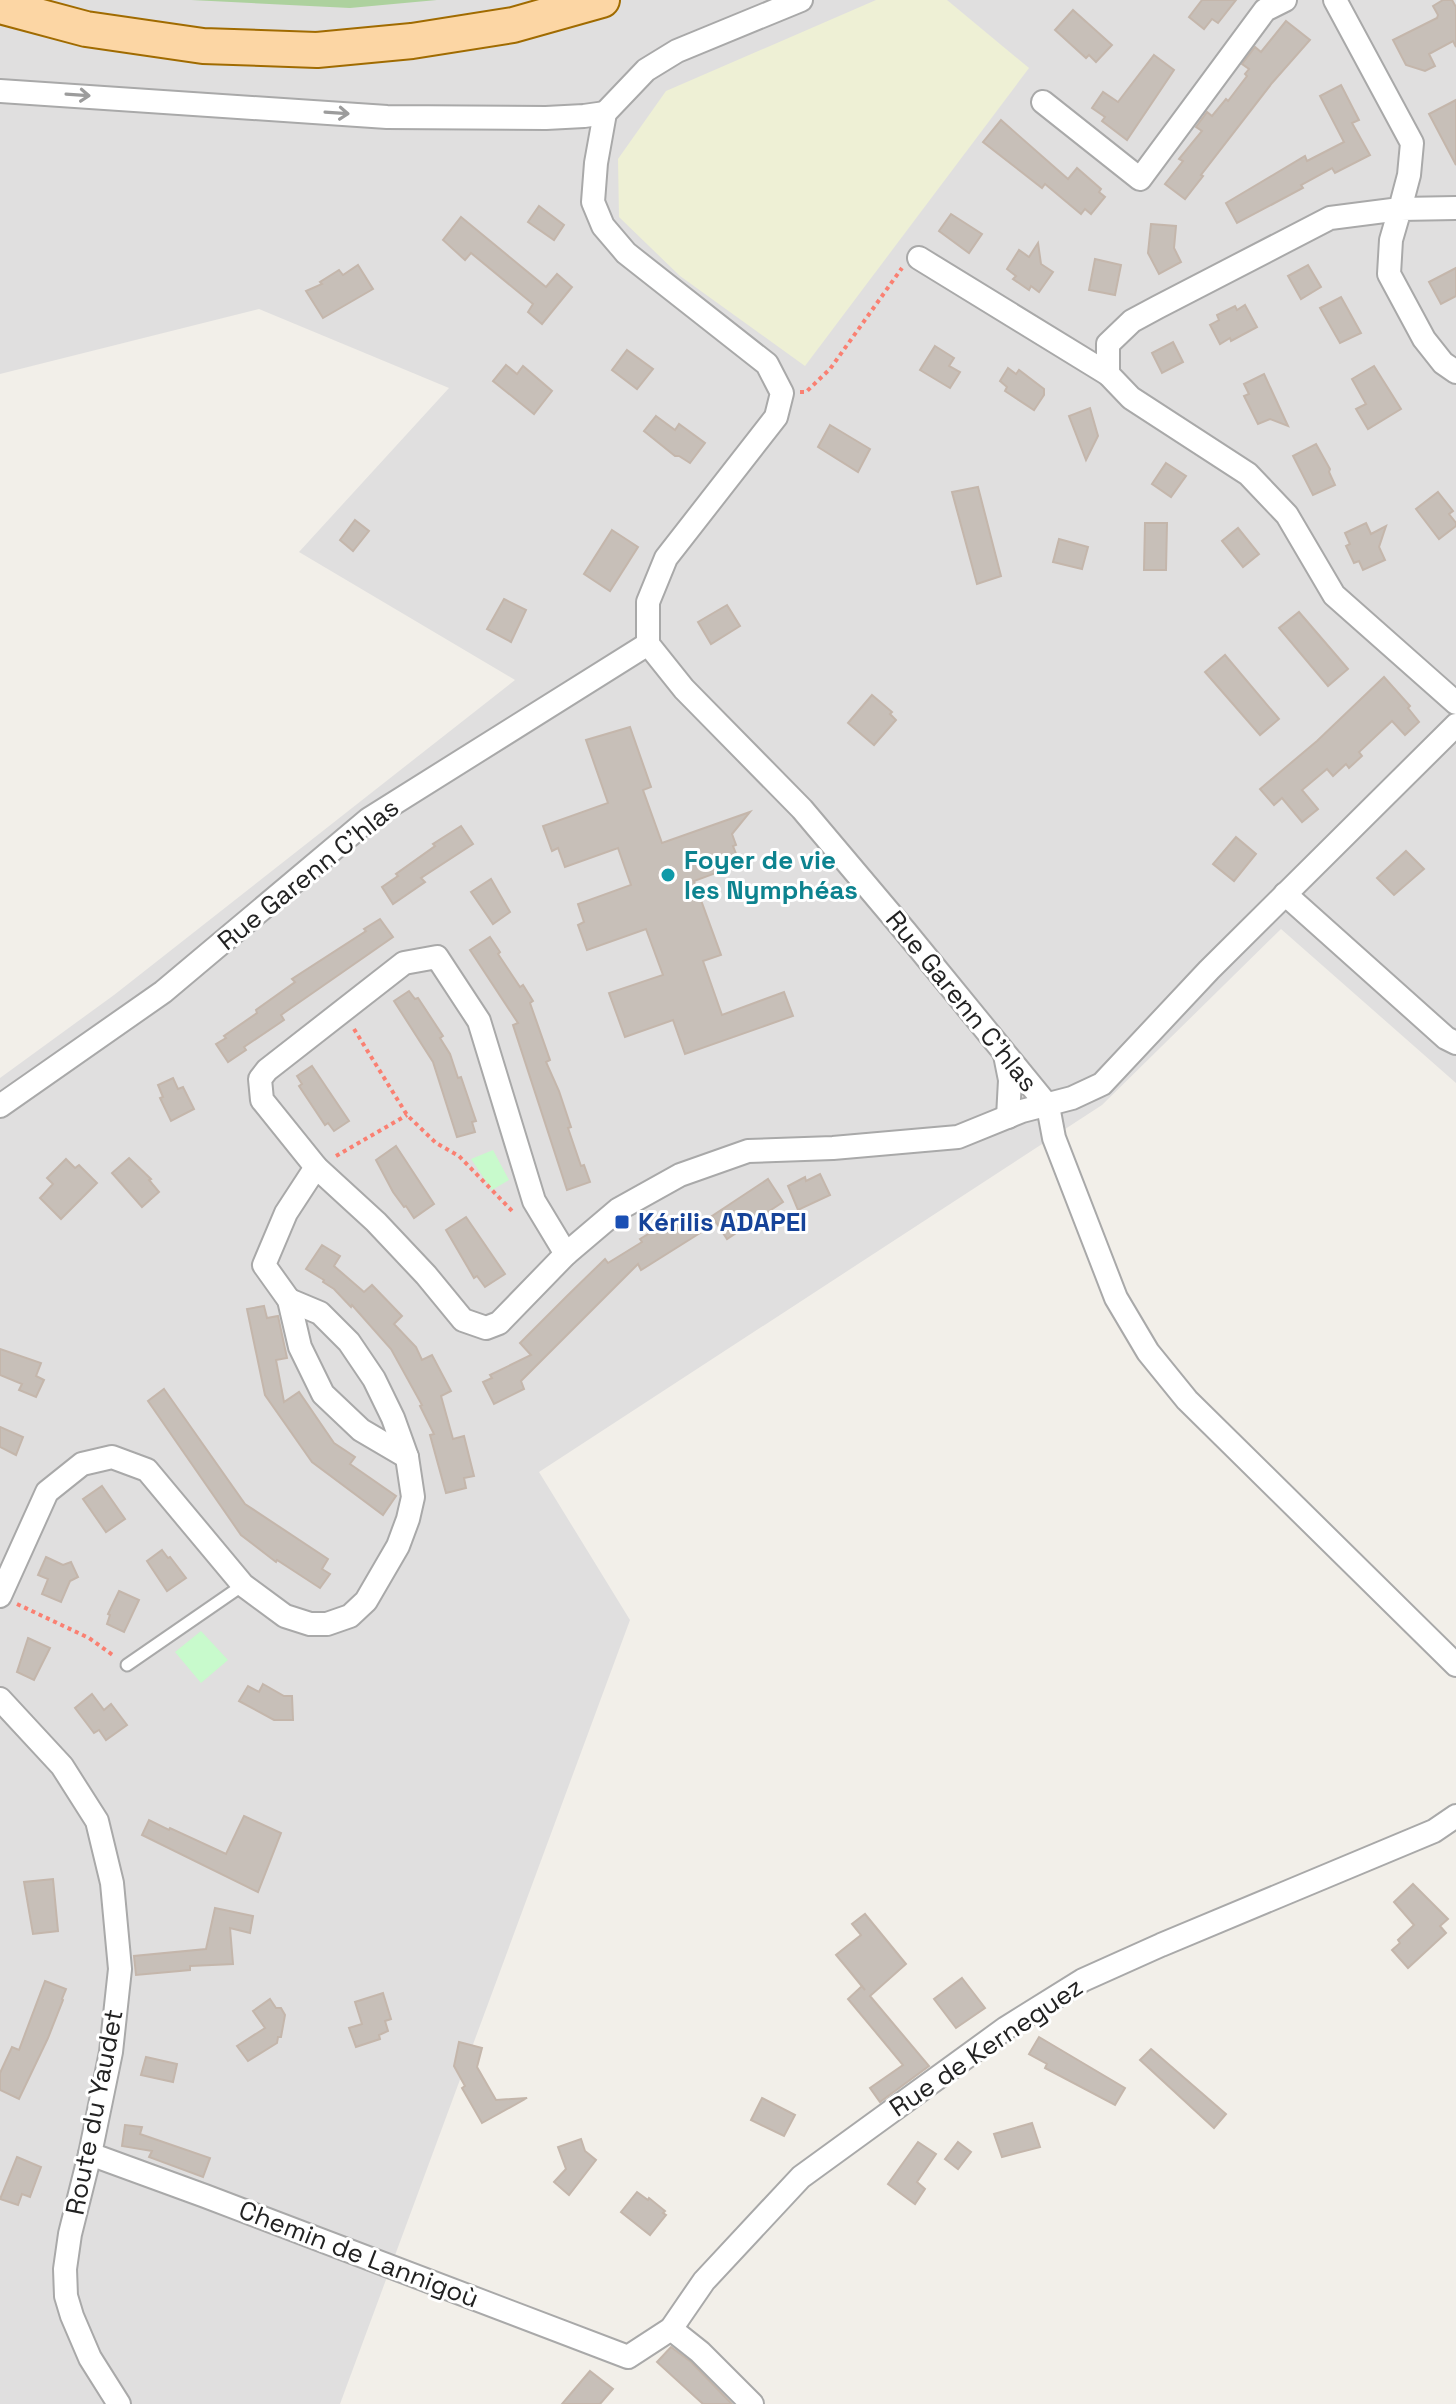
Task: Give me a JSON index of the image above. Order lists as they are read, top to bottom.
{
  "streets": {
    "street": [
      "Rue Garenn C'hlas",
      "Rue de Kerneguez",
      "Route du Yaudet",
      "Chemin de Lannigoù"
    ]
  },
  "crossings": [
    ["Rue de Kerneguez", "Chemin de Lannigoù"],
    ["Route du Yaudet", "Chemin de Lannigoù"]
  ],
  "places": {
    "other": ["Foyer de vie les Nymphéas"],
    "transit": ["Kérilis ADAPEI"]
  }
}
